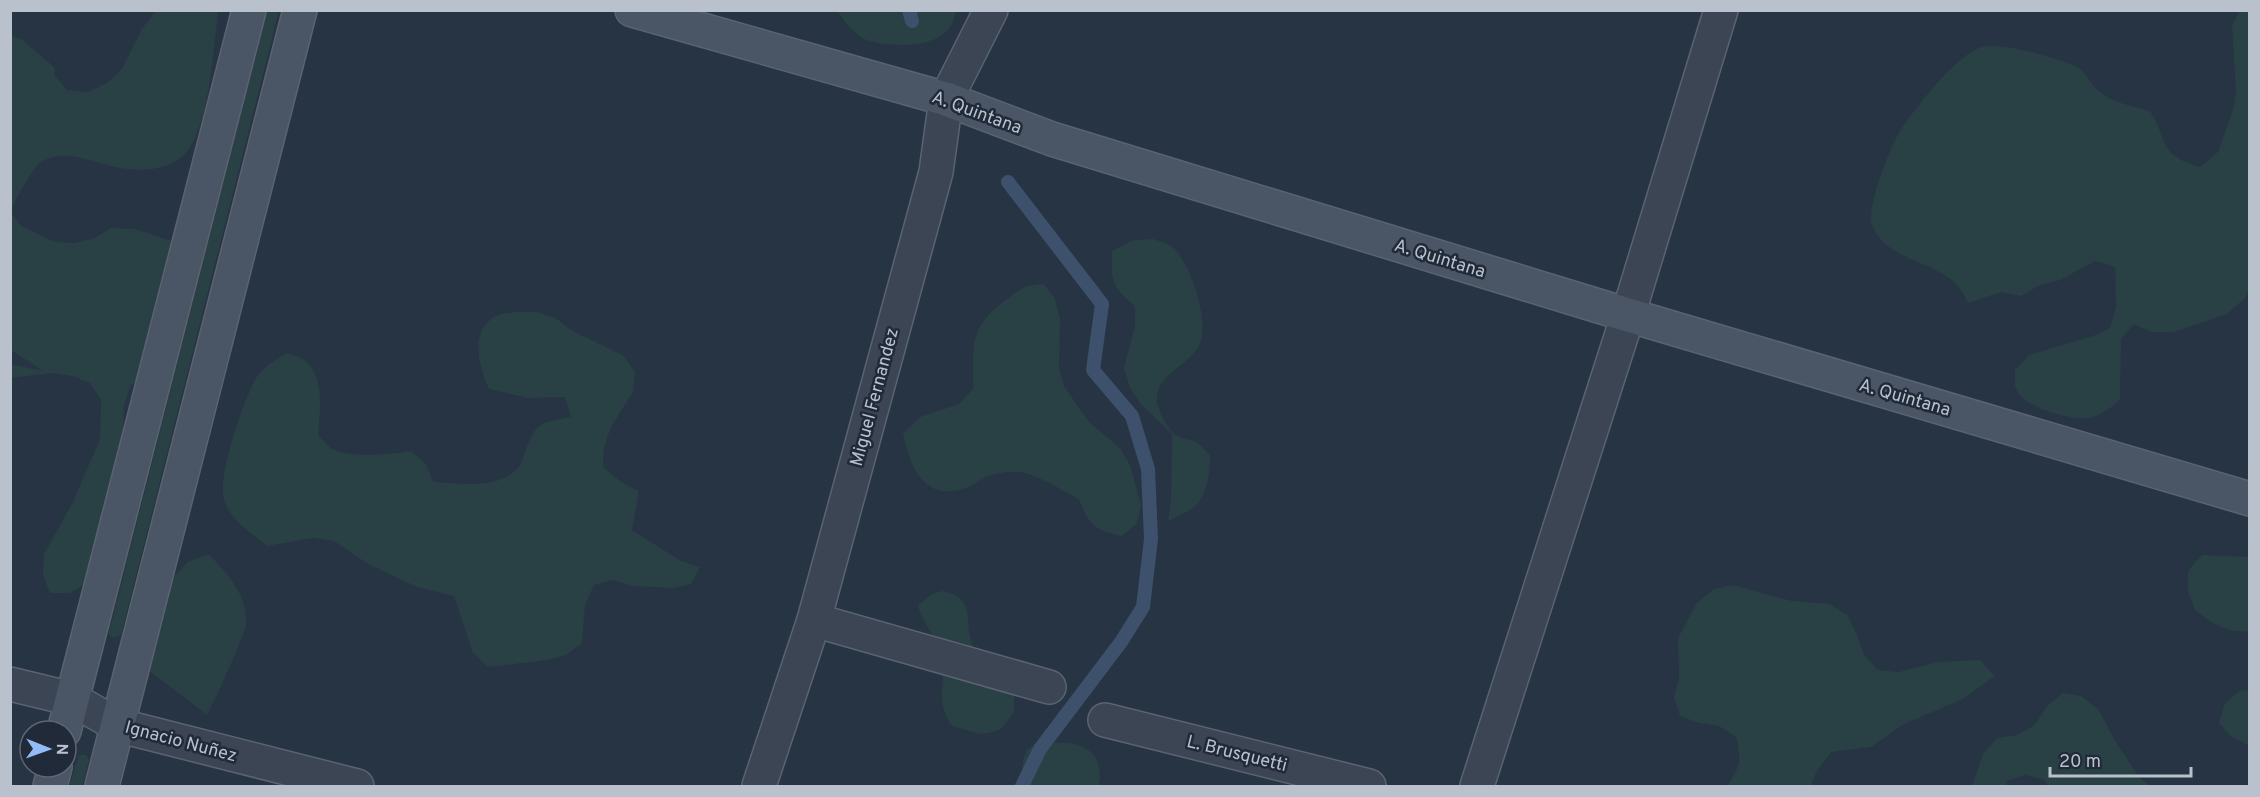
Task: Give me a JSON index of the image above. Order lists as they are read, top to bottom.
{
  "streets": {
    "street": [
      "A. Quintana",
      "Miguel Fernandez",
      "Ignacio Nuñez",
      "L. Brusquetti"
    ]
  },
  "crossings": [
    ["A. Quintana", "Miguel Fernandez"]
  ],
  "scale_bar": "20 m",
  "north": "right"
}
